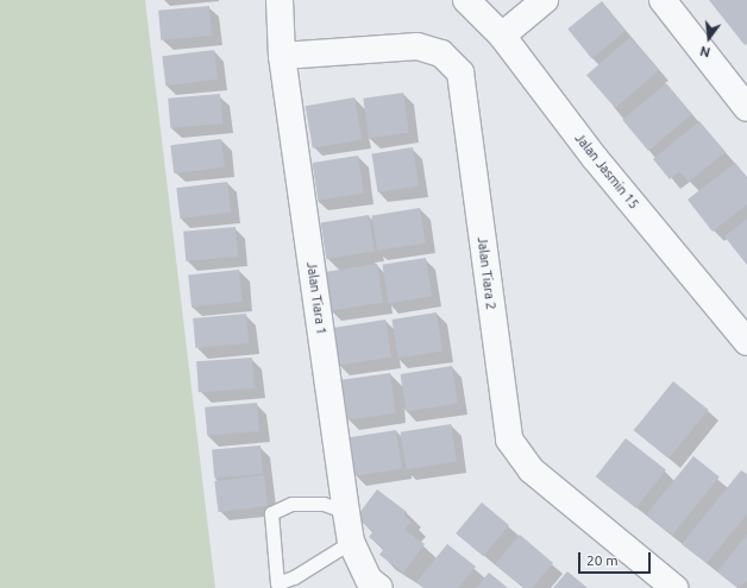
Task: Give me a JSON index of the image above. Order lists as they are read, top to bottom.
{
  "streets": {
    "street": ["Jalan Jasmin 15", "Jalan Tiara 2", "Jalan Tiara 1"]
  },
  "crossings": [
    ["Jalan Tiara 2", "Jalan Tiara 1"]
  ],
  "scale_bar": "20 m",
  "north": "bottom"
}
